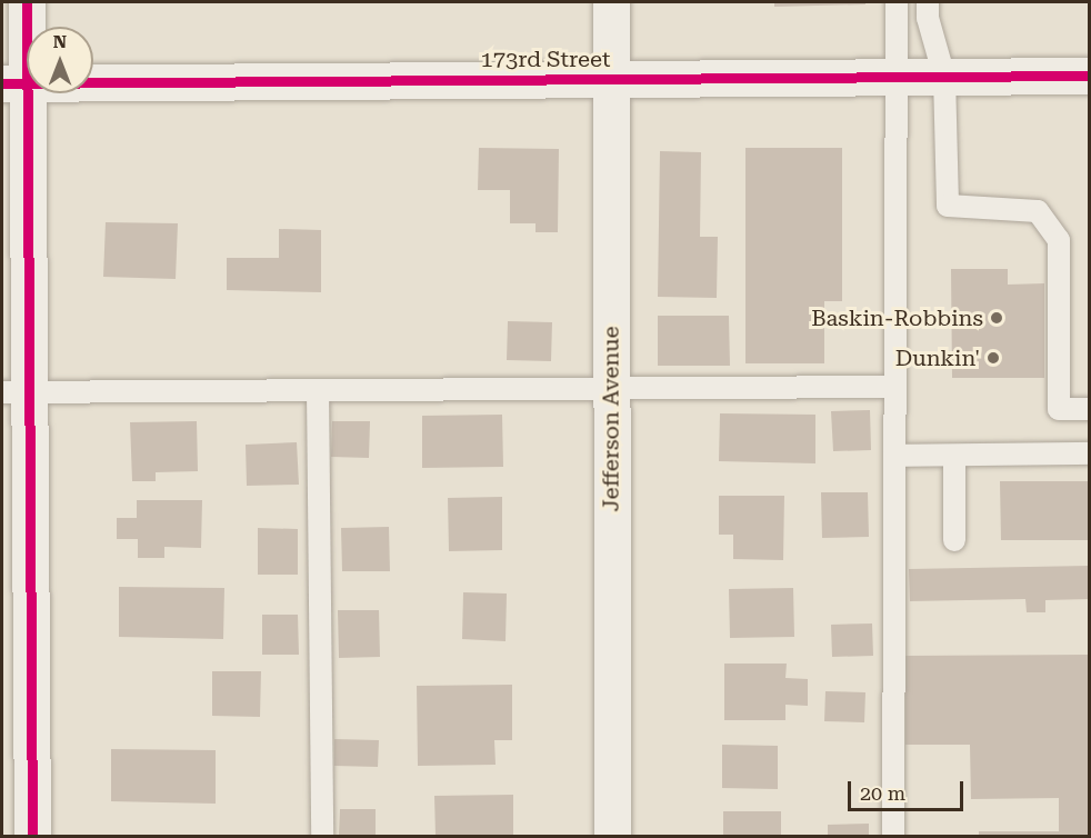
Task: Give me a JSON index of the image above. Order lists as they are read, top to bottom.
{
  "streets": {
    "street": ["173rd Street", "Jefferson Avenue"]
  },
  "crossings": [
    ["173rd Street", "Jefferson Avenue"]
  ],
  "places": ["Baskin-Robbins", "Dunkin'"],
  "scale_bar": "20 m",
  "north": "top"
}
